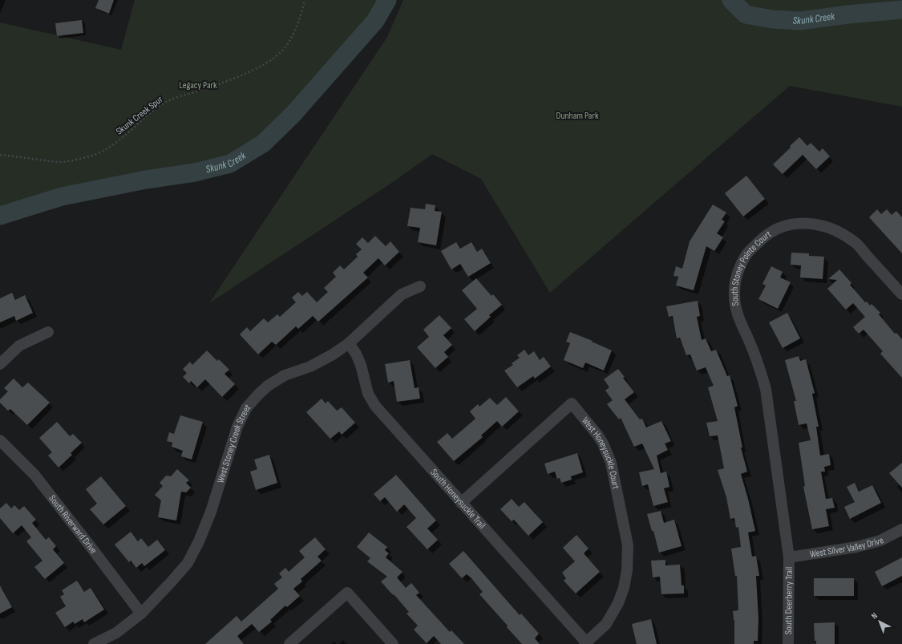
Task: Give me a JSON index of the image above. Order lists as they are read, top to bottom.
{
  "streets": {
    "street": [
      "South Stoney Pointe Court",
      "West Stoney Creek Street",
      "West Honeysuckle Court",
      "South Honeysuckle Trail",
      "South Riverward Drive",
      "West Silver Valley Drive",
      "South Deerberry Trail"
    ],
    "path": ["Skunk Creek Spur"]
  },
  "crossings": [
    ["South Stoney Pointe Court", "West Silver Valley Drive"],
    ["South Stoney Pointe Court", "South Deerberry Trail"],
    ["West Stoney Creek Street", "South Honeysuckle Trail"],
    ["West Stoney Creek Street", "South Riverward Drive"],
    ["West Honeysuckle Court", "South Honeysuckle Trail"],
    ["West Silver Valley Drive", "South Deerberry Trail"]
  ],
  "water": ["Skunk Creek"],
  "parks": ["Legacy Park", "Dunham Park"],
  "north": "top left"
}
